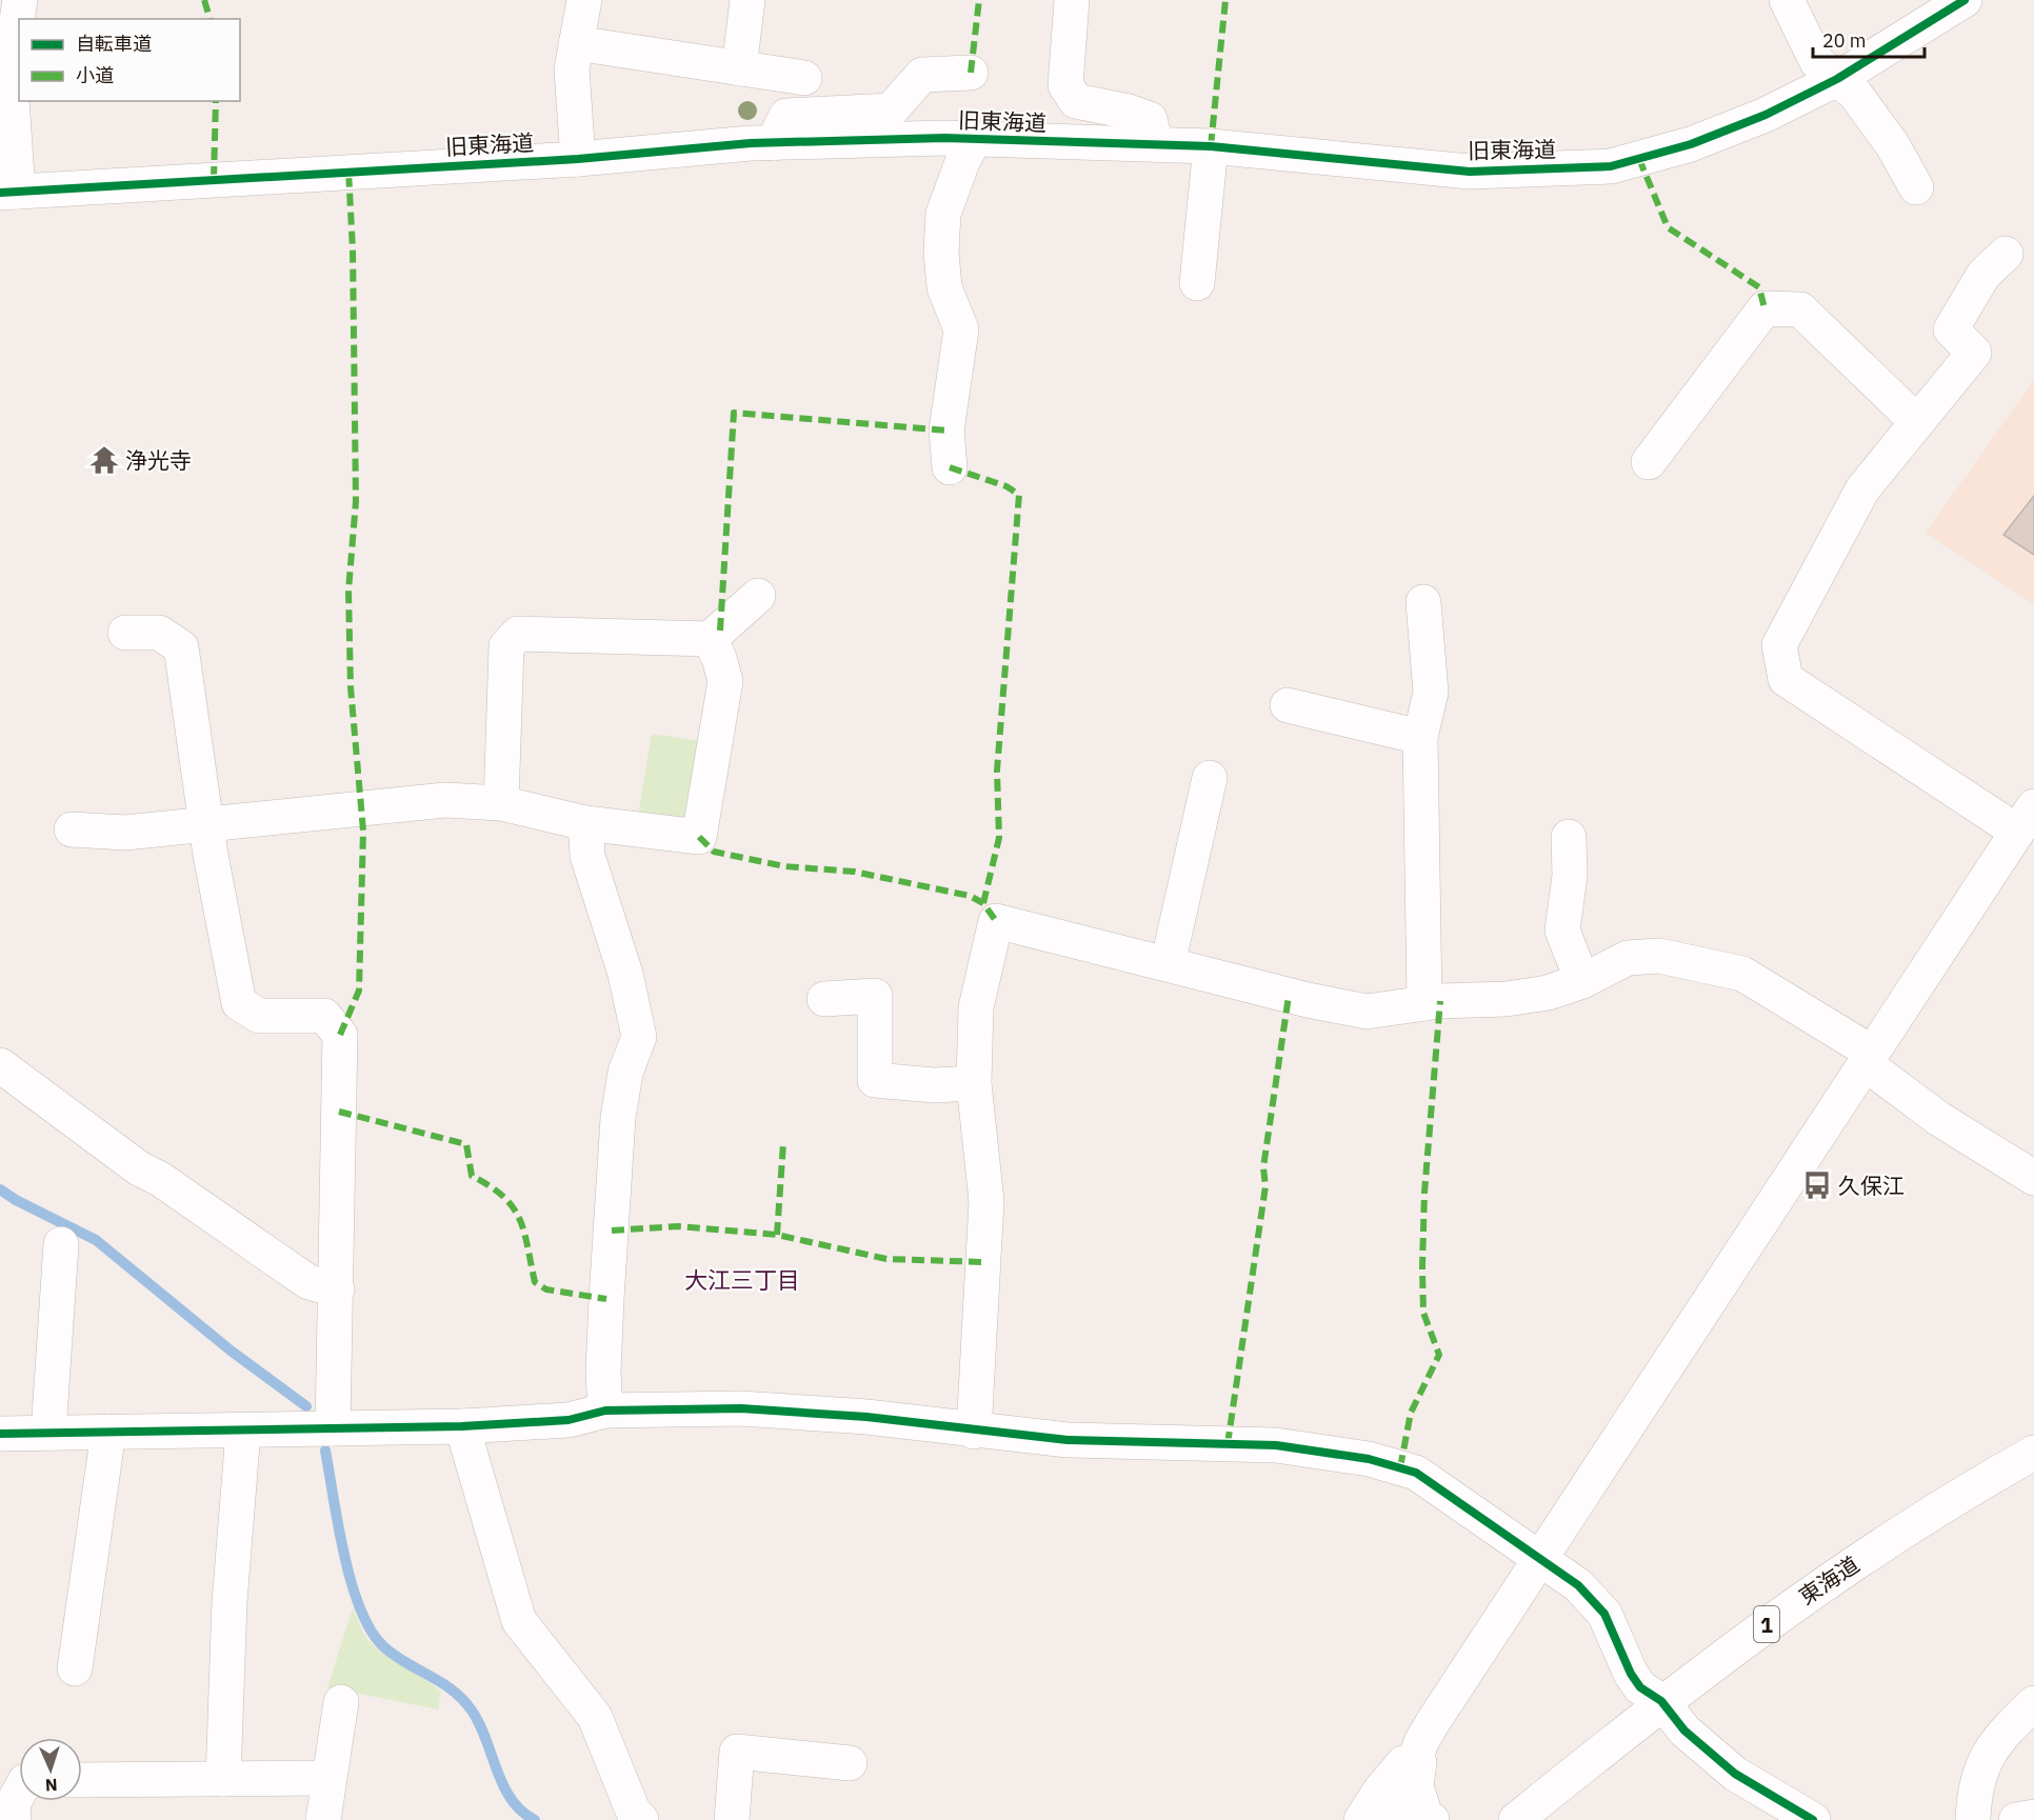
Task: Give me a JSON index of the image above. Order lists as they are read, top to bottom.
{
  "streets": {
    "main road": ["旧東海道", "東海道", "1"]
  },
  "districts": ["大江三丁目"],
  "places": {
    "temple": ["浄光寺"],
    "bus stop": ["久保江"]
  },
  "legend": ["自転車道", "小道"],
  "scale_bar": "20 m",
  "north": "bottom"
}
